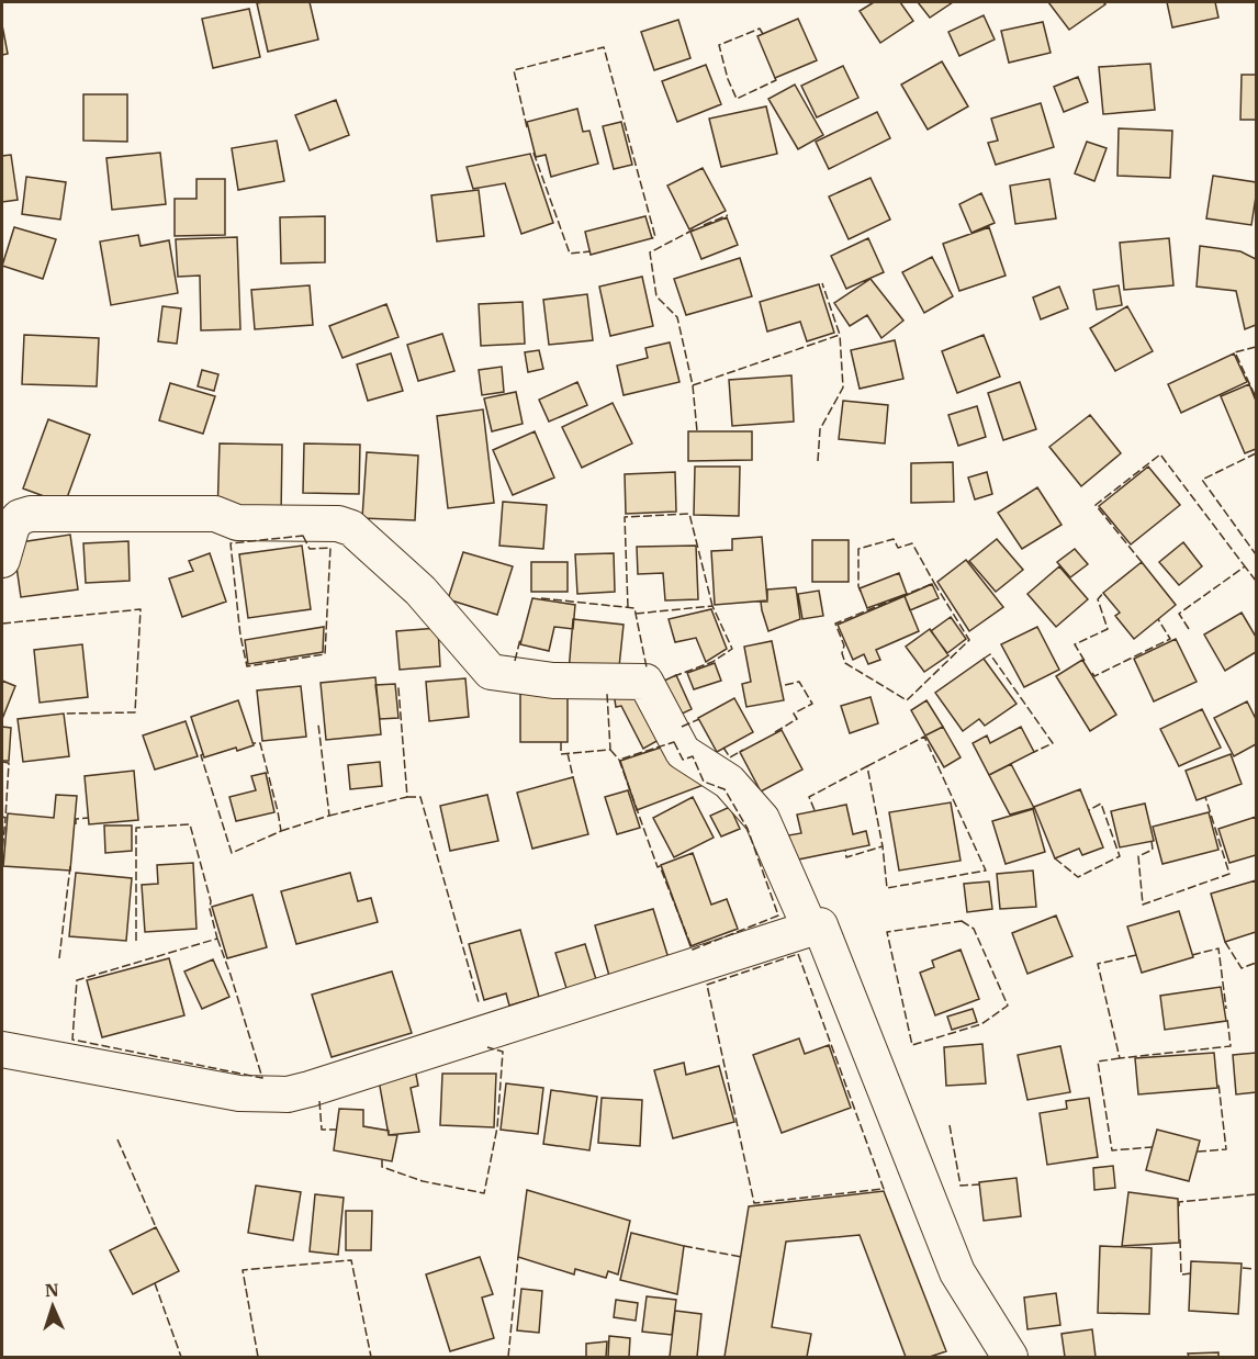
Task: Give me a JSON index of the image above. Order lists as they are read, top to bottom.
{
  "north": "top"
}
